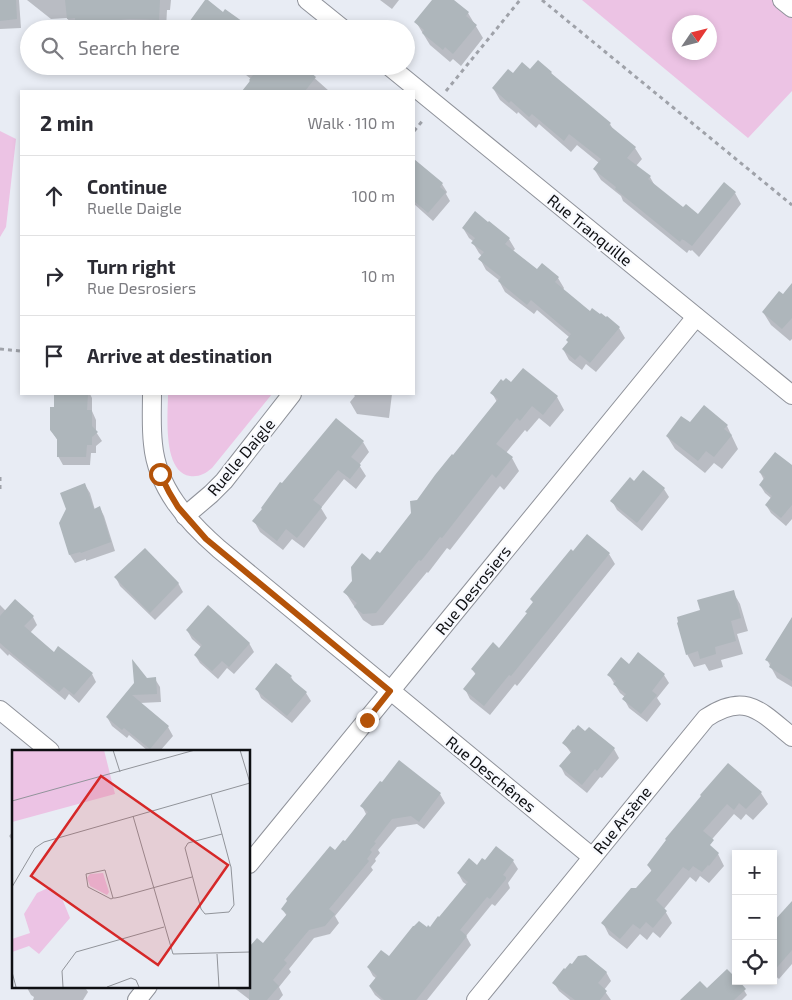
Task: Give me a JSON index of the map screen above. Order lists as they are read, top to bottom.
{
  "streets": {
    "street": [
      "Rue Tranquille",
      "Ruelle Daigle",
      "Rue Desrosiers",
      "Rue Deschênes",
      "Rue Arsène"
    ]
  },
  "crossings": [
    ["Rue Tranquille", "Rue Desrosiers"],
    ["Rue Desrosiers", "Rue Deschênes"],
    ["Rue Deschênes", "Rue Arsène"]
  ],
  "north": "top right",
  "page": {
    "search": "Search here",
    "heading": ["2 min", "Walk · 110 m"],
    "list": [
      ["Continue", "Ruelle Daigle", "100 m"],
      ["Turn right", "Rue Desrosiers", "10 m"],
      "Arrive at destination"
    ],
    "map_buttons": ["+", "−"]
  }
}
